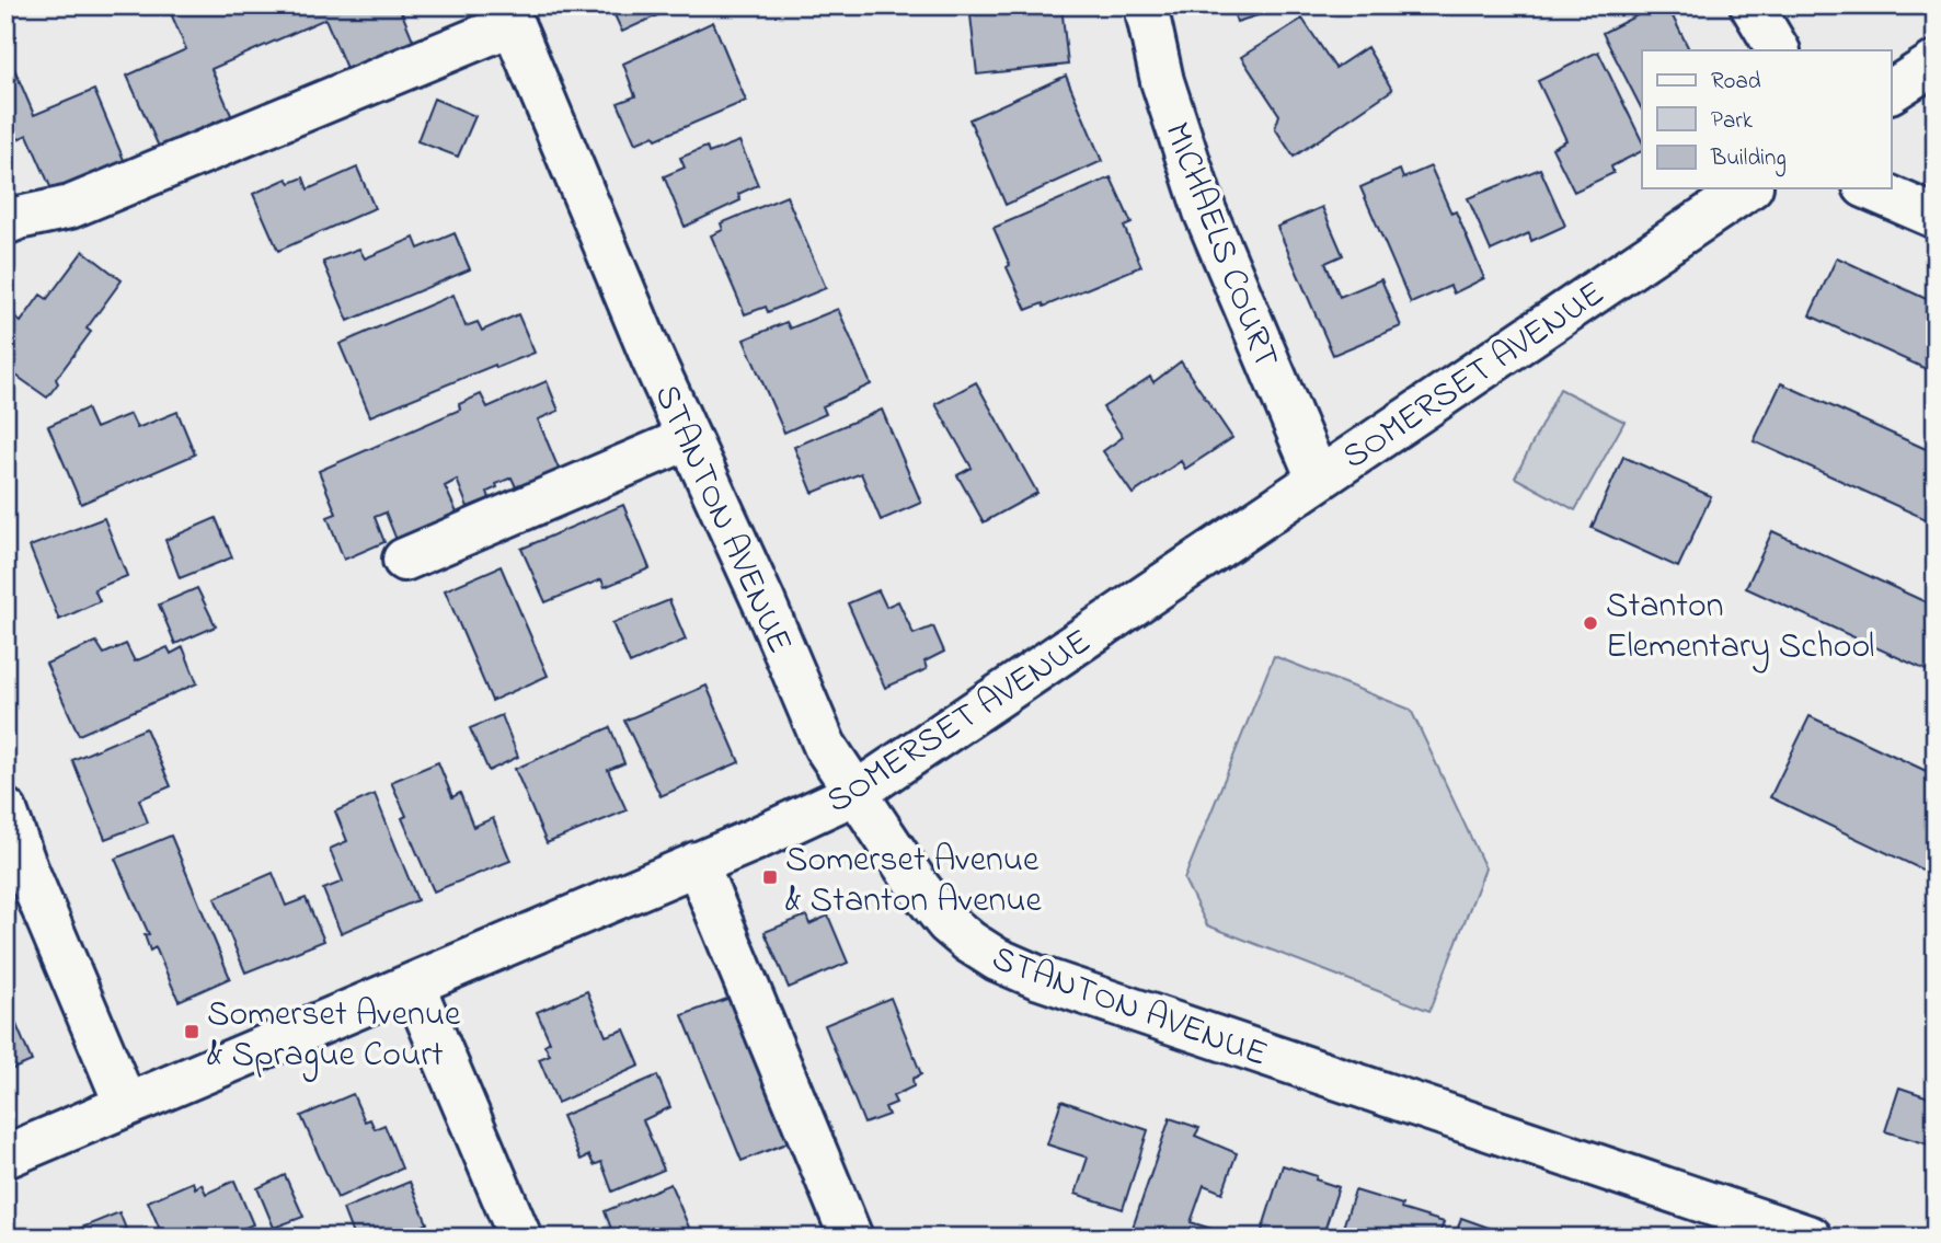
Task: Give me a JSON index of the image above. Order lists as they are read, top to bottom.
{
  "streets": {
    "street": ["MICHAELS COURT", "SOMERSET AVENUE", "STANTON AVENUE"]
  },
  "crossings": [
    ["MICHAELS COURT", "SOMERSET AVENUE"],
    ["SOMERSET AVENUE", "STANTON AVENUE"]
  ],
  "places": {
    "other": ["Stanton Elementary School"],
    "transit": ["Somerset Avenue & Stanton Avenue", "Somerset Avenue & Sprague Court"]
  },
  "legend": ["Road", "Park", "Building"]
}
